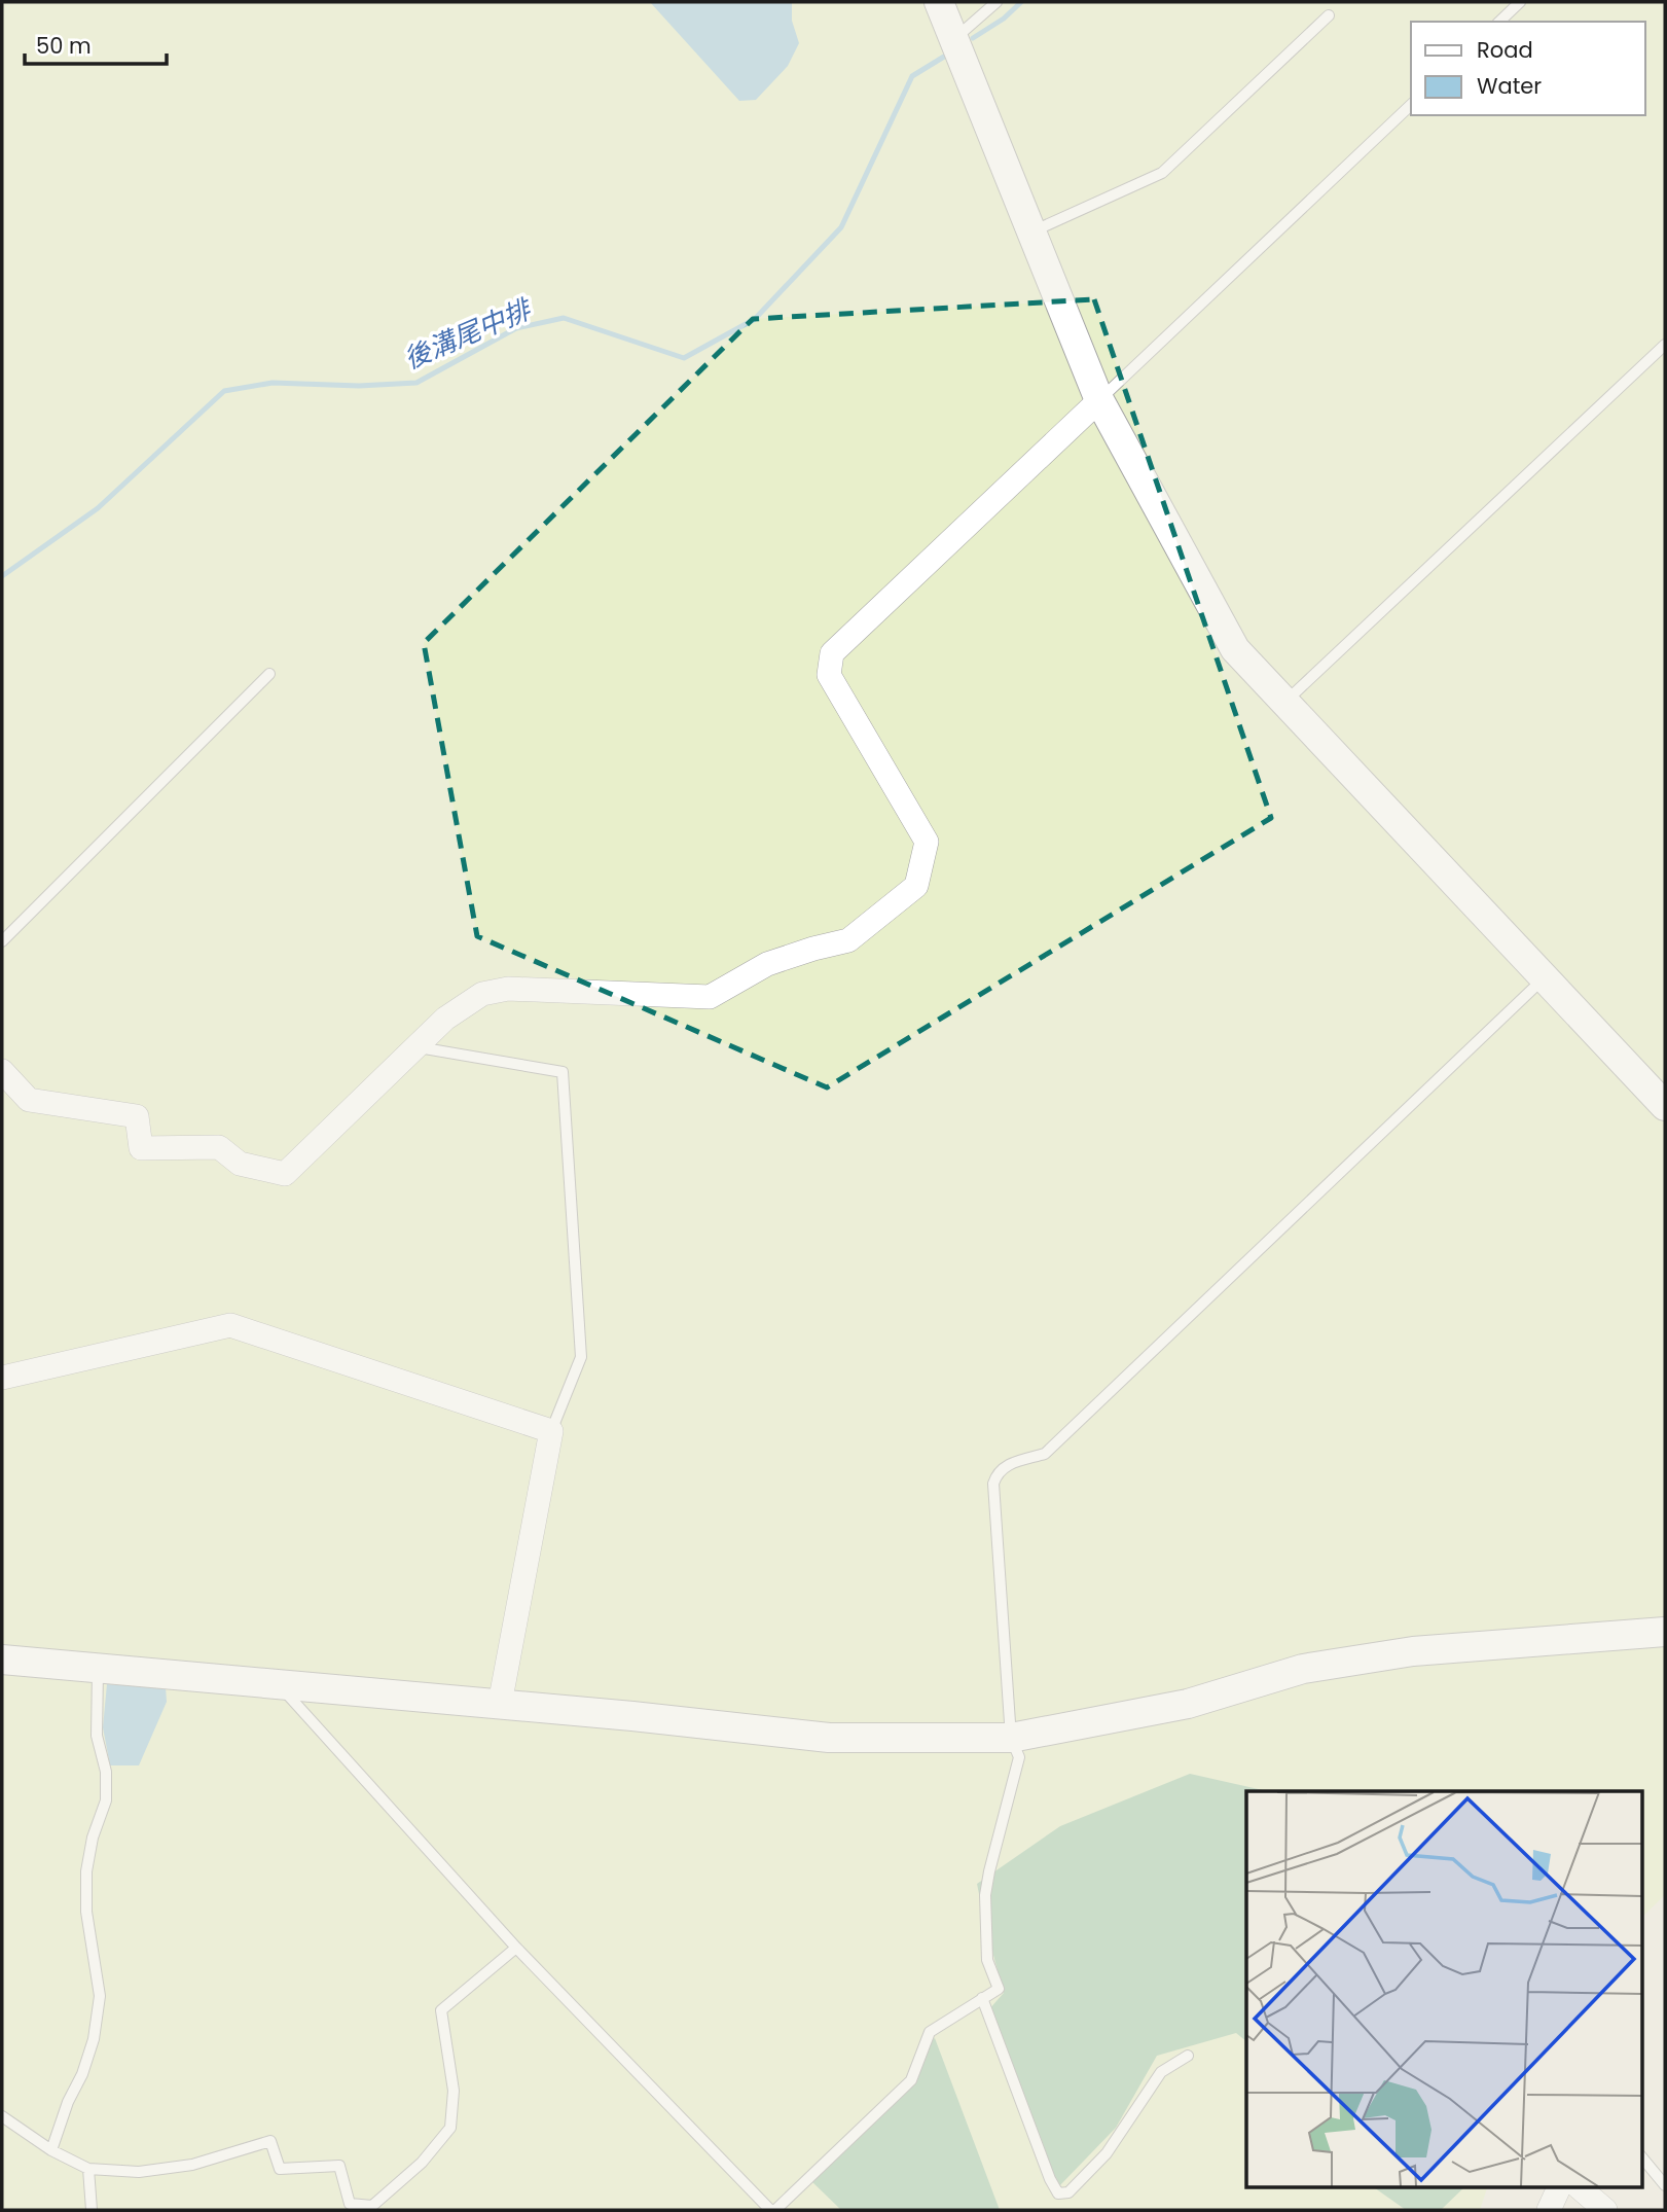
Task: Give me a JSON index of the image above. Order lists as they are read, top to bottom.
{
  "water": ["後溝尾中排"],
  "legend": ["Road", "Water"],
  "scale_bar": "50 m"
}
